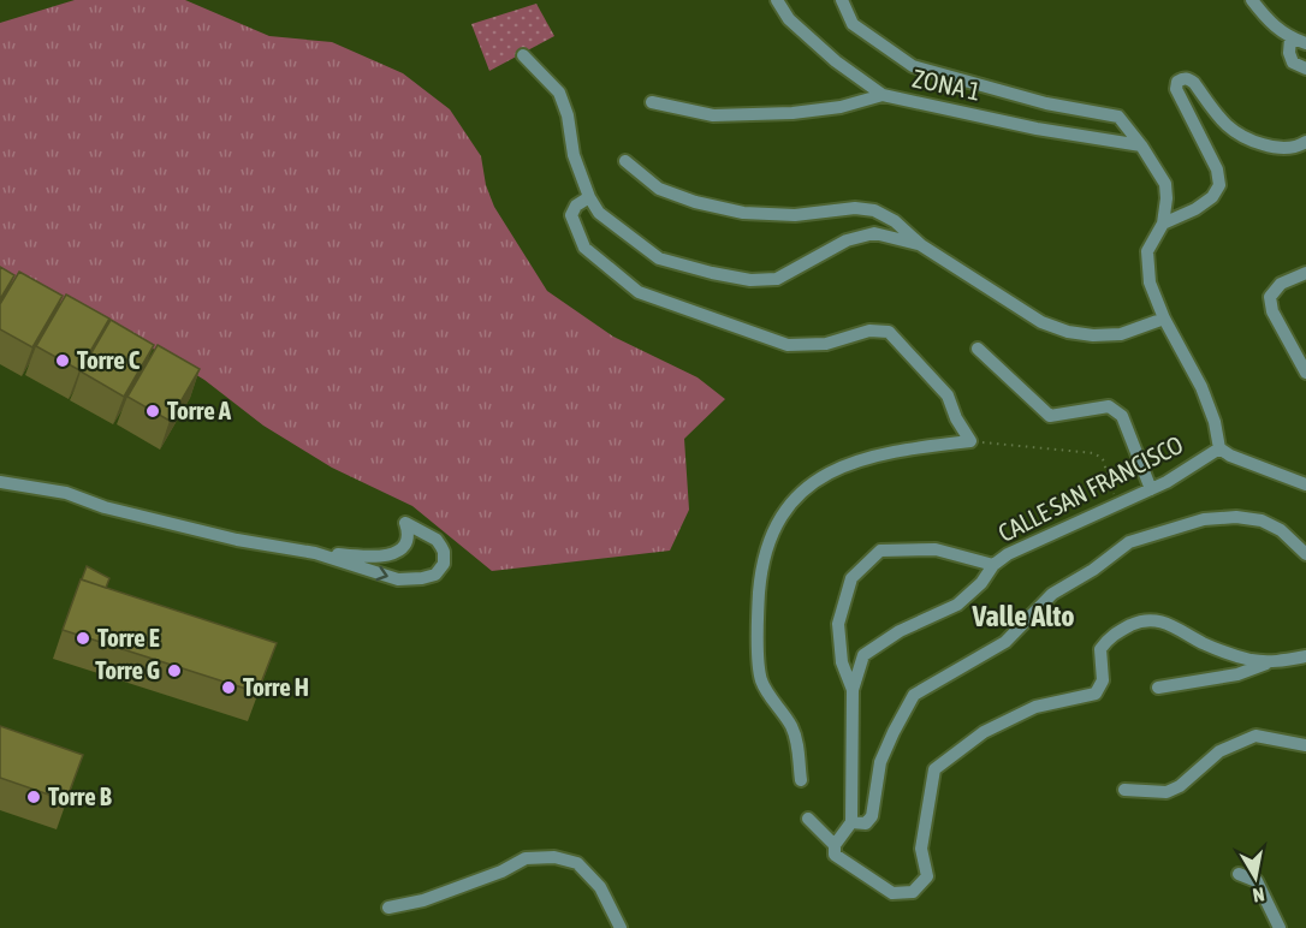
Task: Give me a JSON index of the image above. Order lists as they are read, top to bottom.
{
  "streets": {
    "street": ["ZONA 1", "CALLE SAN FRANCISCO"]
  },
  "districts": ["Valle Alto"],
  "places": [
    "Torre C",
    "Torre A",
    "Torre E",
    "Torre G",
    "Torre H",
    "Torre B"
  ],
  "north": "bottom"
}
